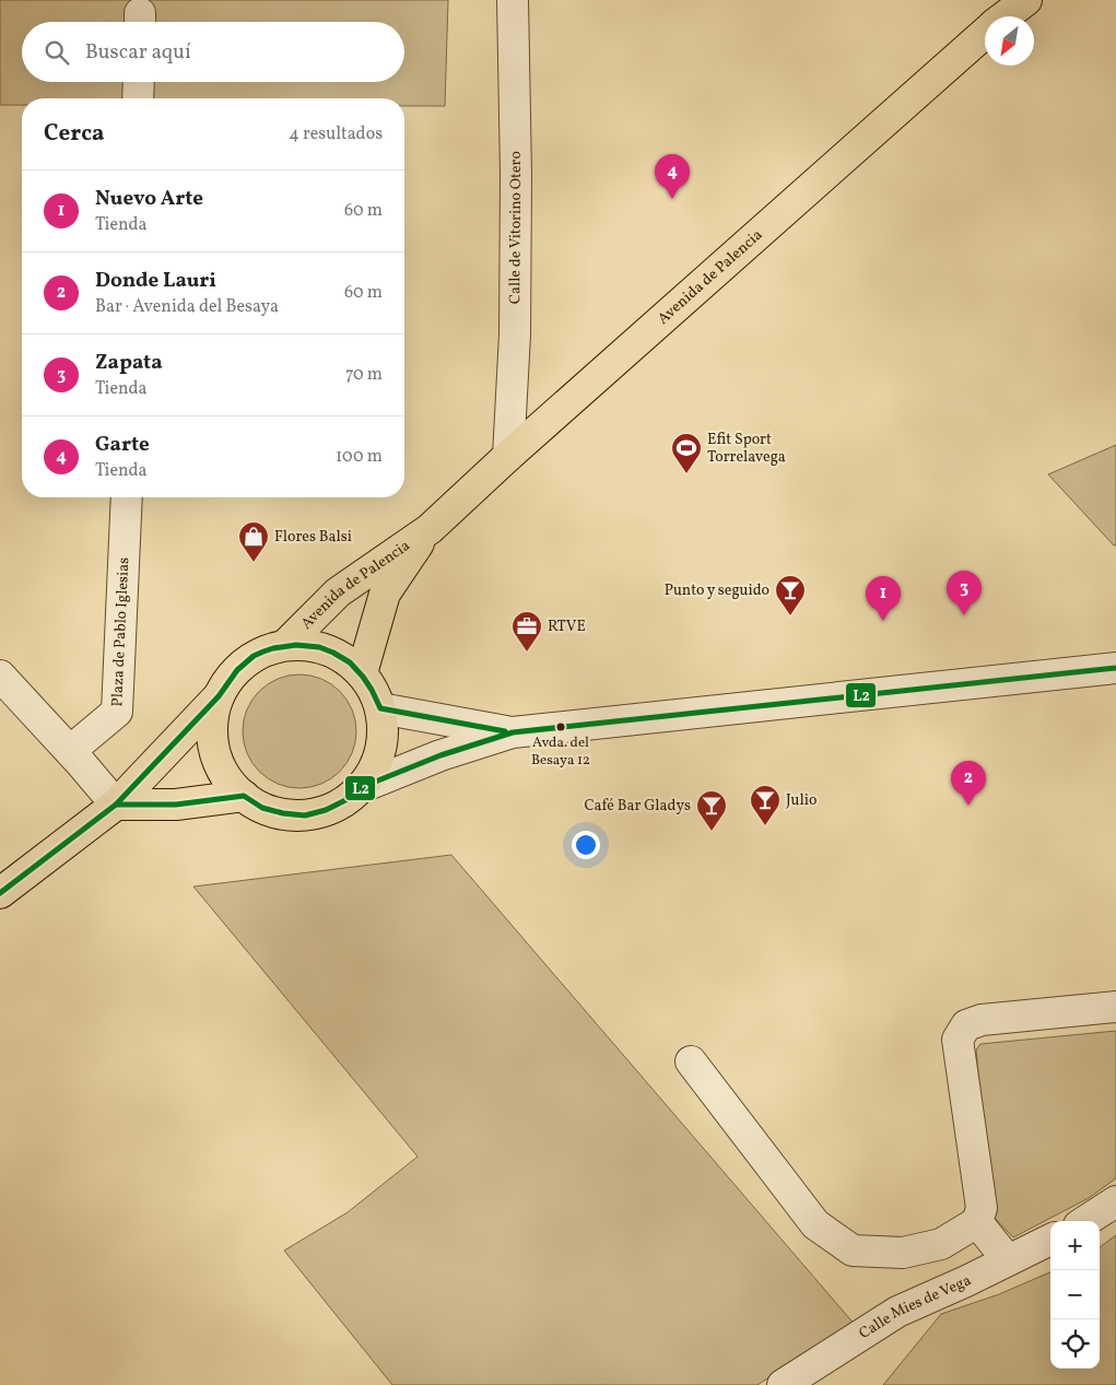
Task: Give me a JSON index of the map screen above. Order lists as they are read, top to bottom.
{
  "streets": {
    "highway": ["Avenida de Palencia"],
    "street": ["Calle de Vitorino Otero", "Plaza de Pablo Iglesias", "Calle Mies de Vega"]
  },
  "crossings": [
    ["Calle de Vitorino Otero", "Avenida de Palencia"]
  ],
  "places": {
    "sports": ["Efit Sport Torrelavega"],
    "shop": ["Flores Balsi"],
    "bar": ["Punto y seguido", "Julio", "Café Bar Gladys"],
    "office": ["RTVE"],
    "other": ["Avda. del Besaya 12"]
  },
  "lines": ["transit line L2"],
  "north": "bottom left",
  "page": {
    "search": "Buscar aquí",
    "heading": ["Cerca", "4 resultados"],
    "pins": [
      "4",
      "3",
      "1",
      "2"
    ],
    "list": [
      {
        "mark": "1",
        "name": "Nuevo Arte",
        "note": "Tienda",
        "value": "60 m"
      },
      {
        "mark": "2",
        "name": "Donde Lauri",
        "note": "Bar · Avenida del Besaya",
        "value": "60 m"
      },
      {
        "mark": "3",
        "name": "Zapata",
        "note": "Tienda",
        "value": "70 m"
      },
      {
        "mark": "4",
        "name": "Garte",
        "note": "Tienda",
        "value": "100 m"
      }
    ],
    "map_buttons": ["+", "−"]
  }
}
